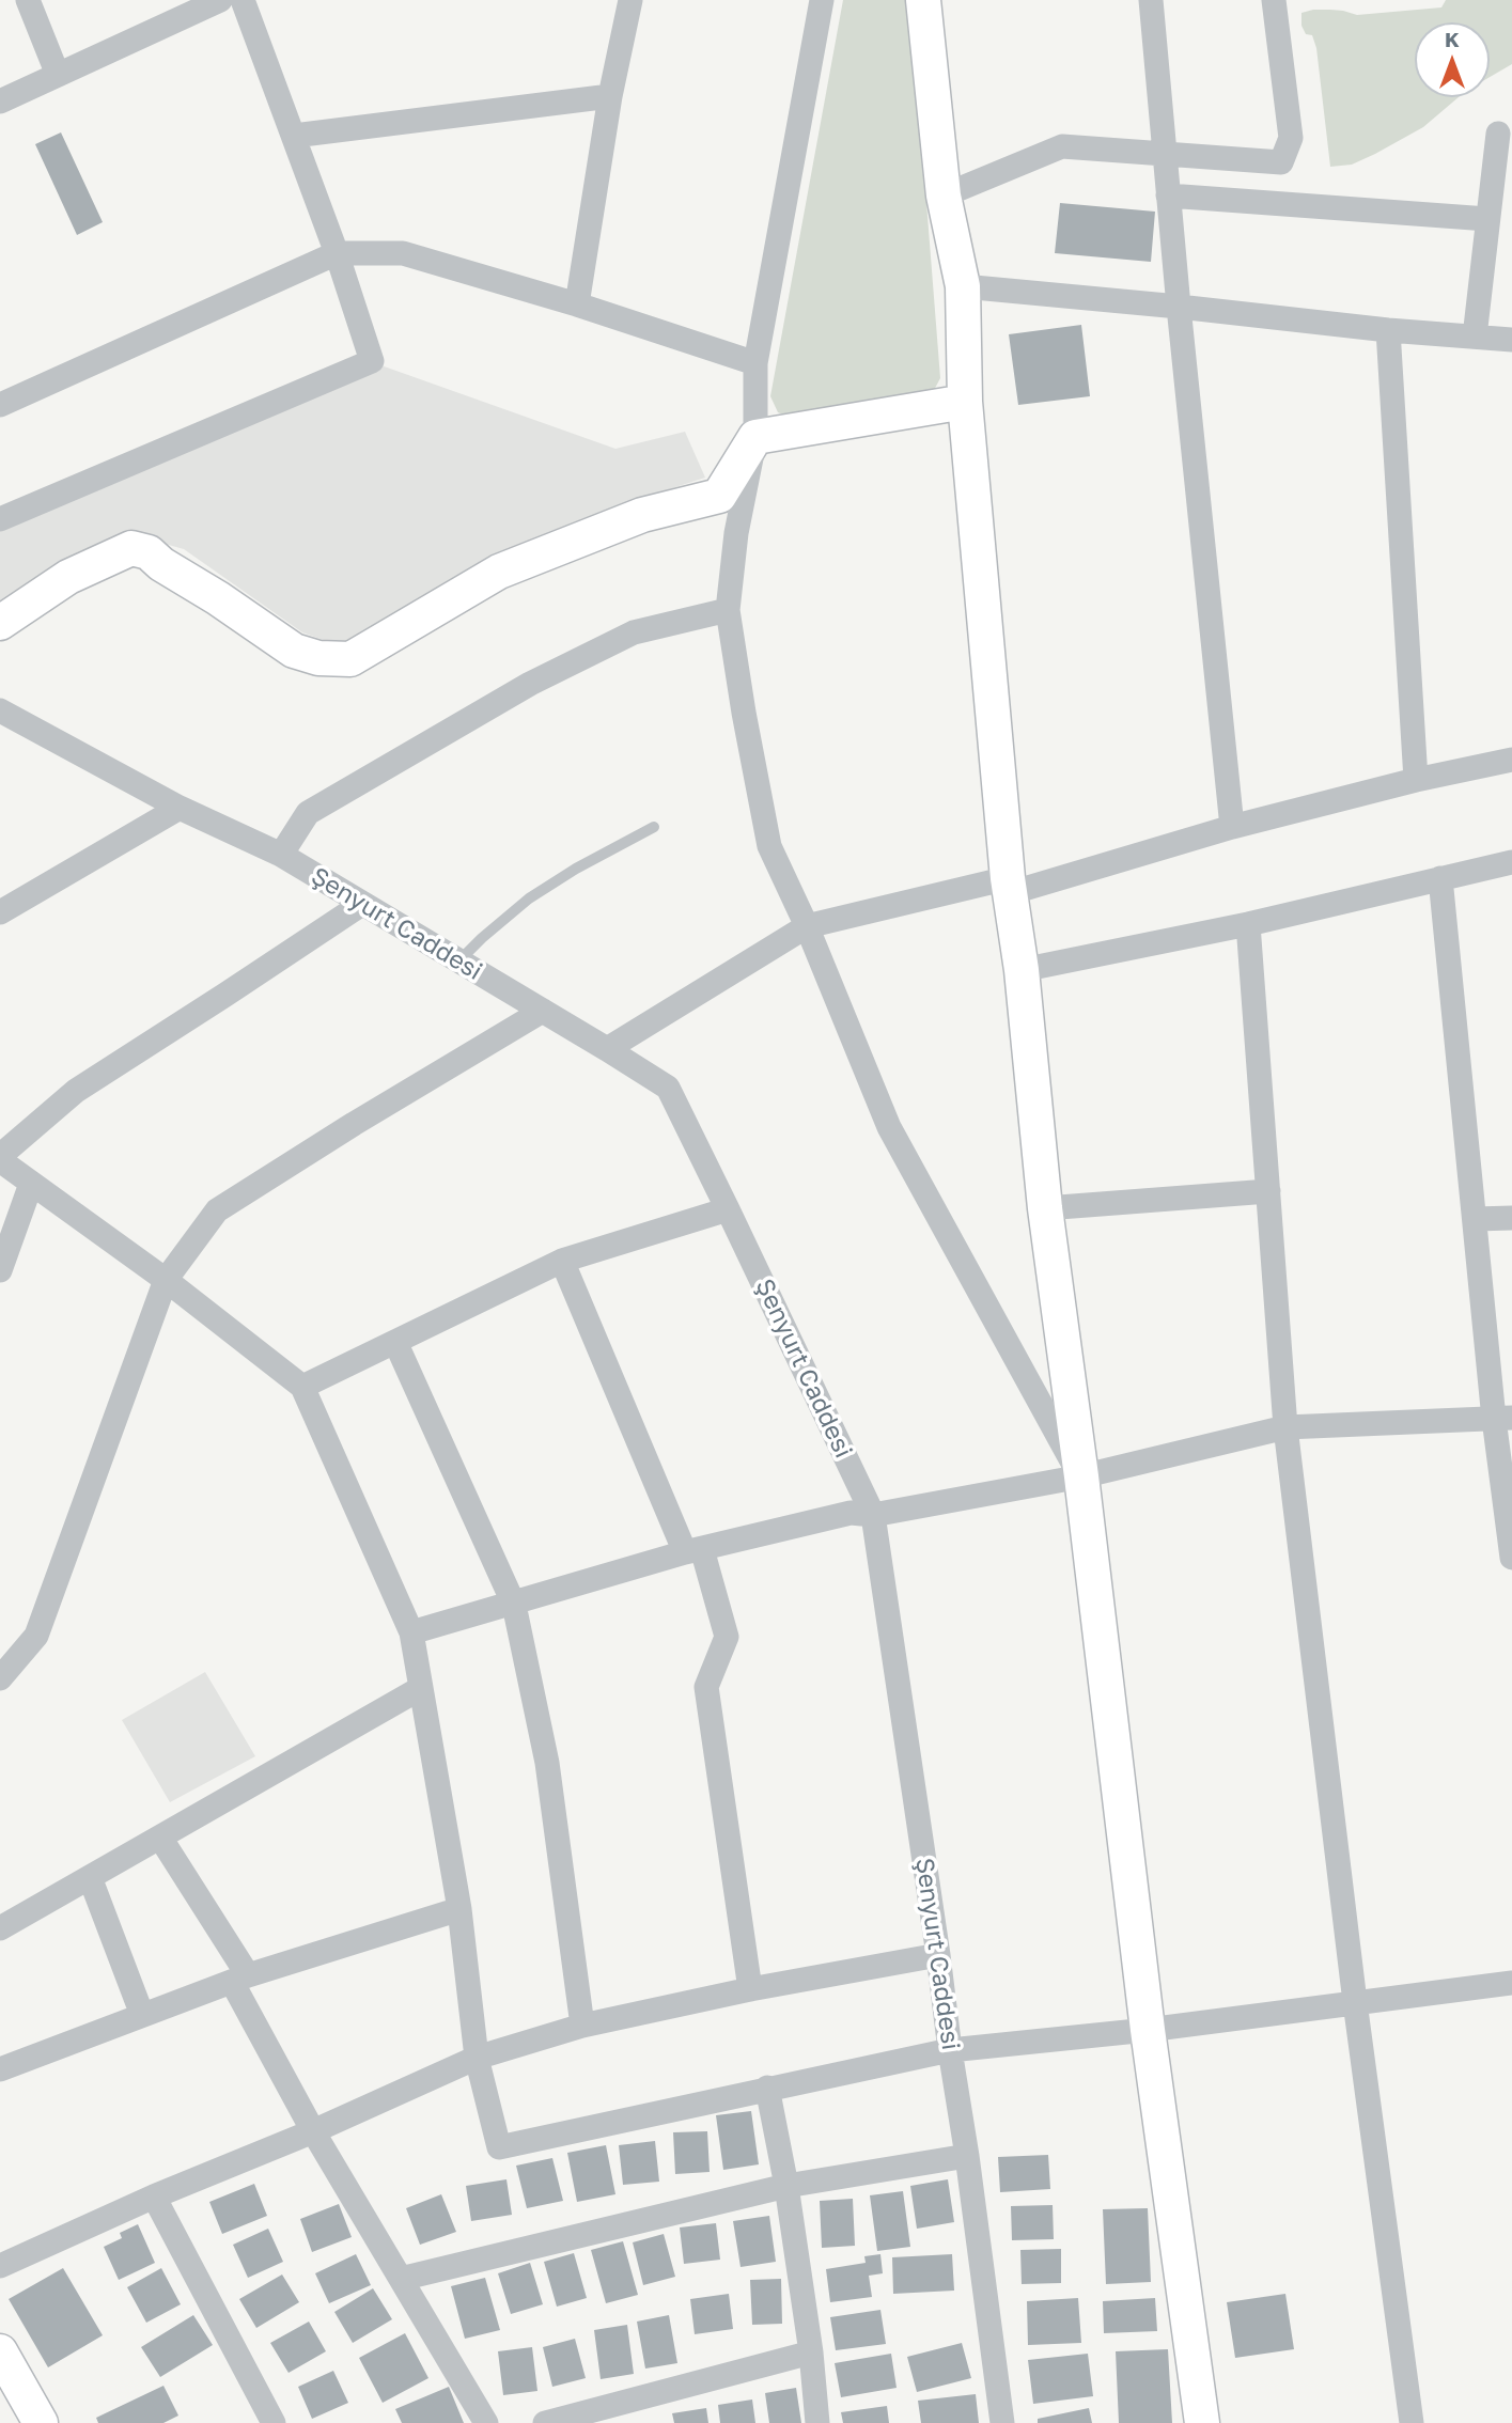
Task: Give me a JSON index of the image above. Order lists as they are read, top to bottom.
{
  "streets": {
    "street": ["Şenyurt Caddesi"]
  },
  "north": "top"
}
